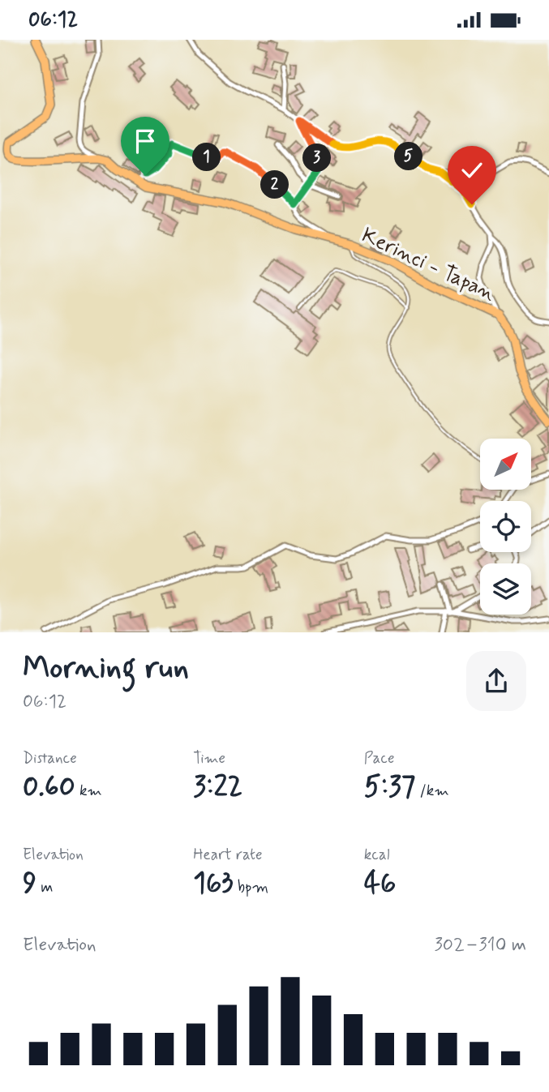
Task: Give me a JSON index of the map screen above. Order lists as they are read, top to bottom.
{
  "streets": {
    "highway": ["Kerinci - Tapan"]
  },
  "north": "top right",
  "page": {
    "status": "06:12",
    "pins": [
      "5",
      "1",
      "3",
      "2"
    ],
    "heading": ["Morning run", "06:12"],
    "stats": [
      ["Distance", "0.60 km"],
      ["Time", "3:22"],
      ["Pace", "5:37 /km"],
      ["Elevation", "9 m"],
      ["Heart rate", "163 bpm"],
      ["kcal", "46"]
    ],
    "chart": ["Elevation", "302–310 m"]
  }
}
